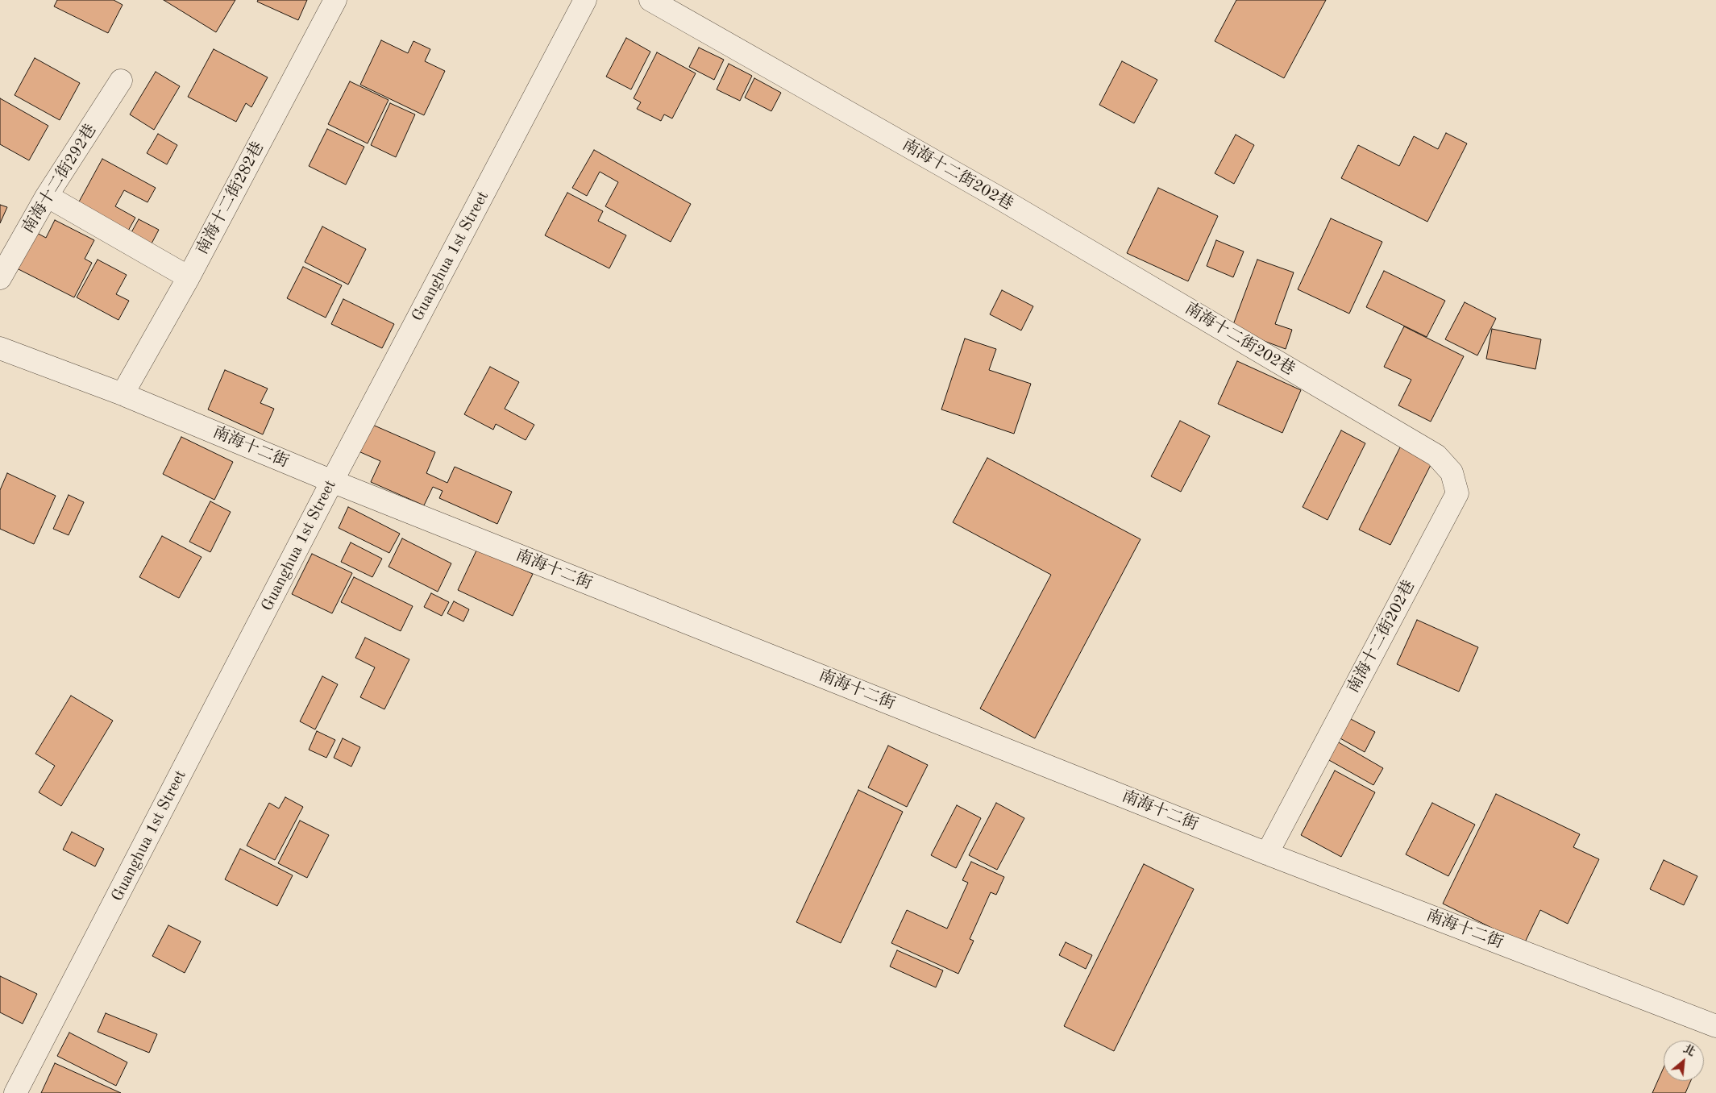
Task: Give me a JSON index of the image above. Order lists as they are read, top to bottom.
{
  "streets": {
    "street": [
      "南海十二街202巷",
      "南海十二街292巷",
      "南海十二街282巷",
      "Guanghua 1st Street",
      "南海十二街"
    ]
  },
  "crossings": [
    ["南海十二街202巷", "南海十二街"],
    ["南海十二街282巷", "南海十二街"],
    ["Guanghua 1st Street", "南海十二街"]
  ],
  "north": "top right"
}
